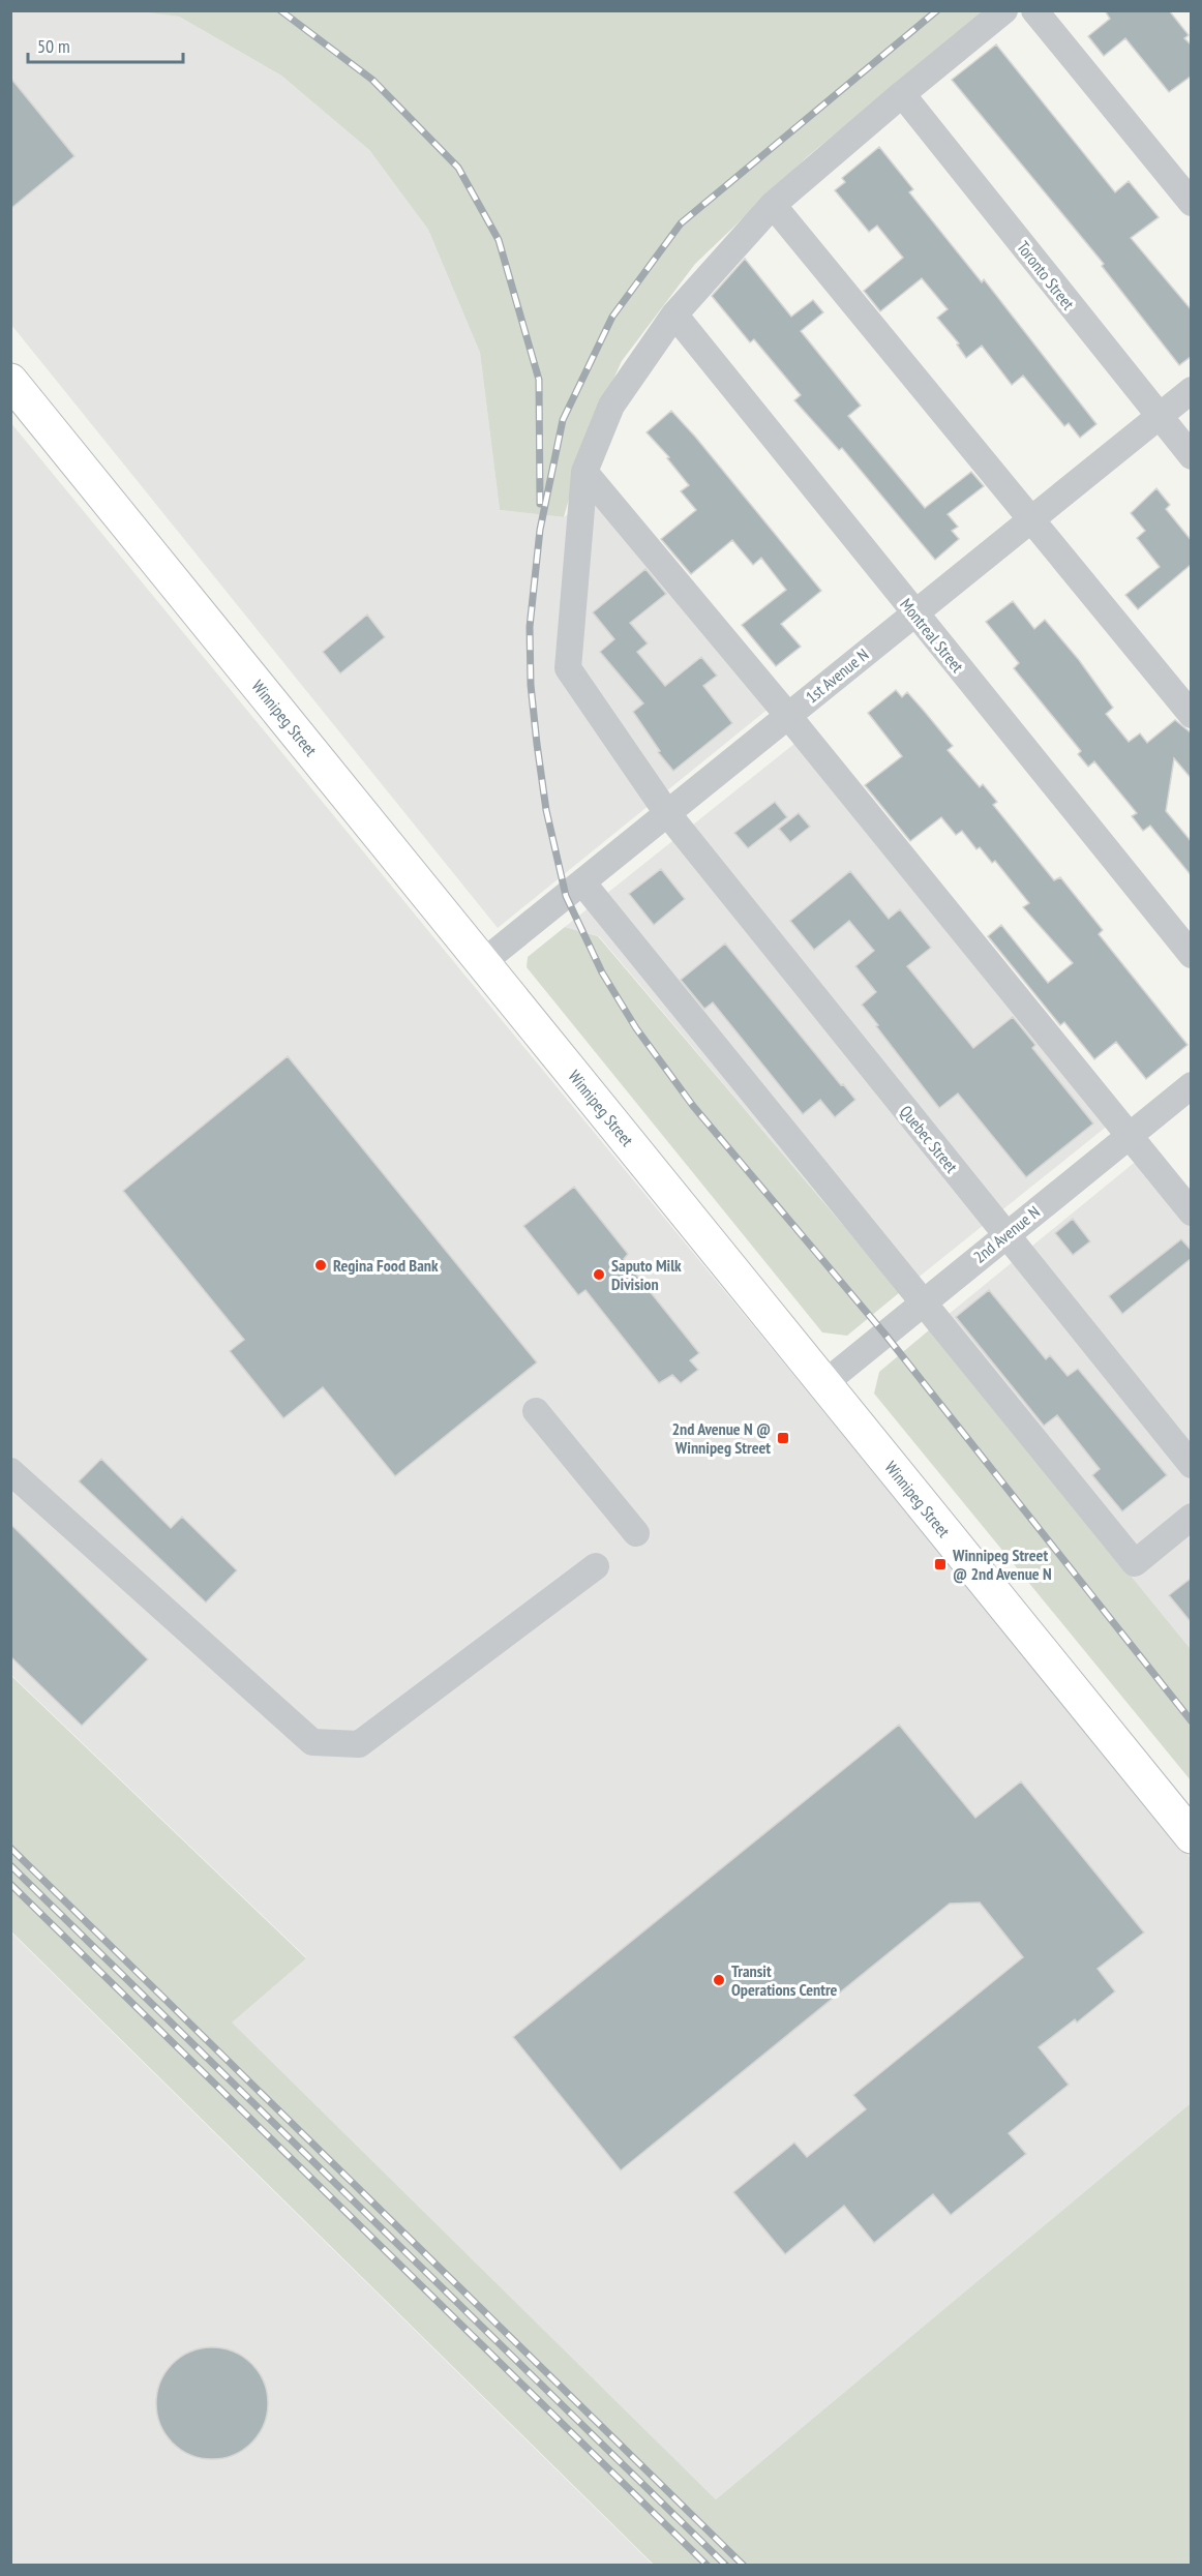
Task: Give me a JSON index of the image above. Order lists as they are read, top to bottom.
{
  "streets": {
    "main road": ["Winnipeg Street"],
    "street": [
      "Toronto Street",
      "Montreal Street",
      "1st Avenue N",
      "Quebec Street",
      "2nd Avenue N"
    ]
  },
  "crossings": [
    ["Toronto Street", "1st Avenue N"],
    ["Toronto Street", "Quebec Street"],
    ["Montreal Street", "1st Avenue N"],
    ["Montreal Street", "Quebec Street"],
    ["1st Avenue N", "Winnipeg Street"],
    ["1st Avenue N", "Quebec Street"],
    ["Winnipeg Street", "2nd Avenue N"],
    ["Quebec Street", "2nd Avenue N"]
  ],
  "places": {
    "other": ["Regina Food Bank", "Saputo Milk Division", "Transit Operations Centre"],
    "transit": ["2nd Avenue N @ Winnipeg Street", "Winnipeg Street @ 2nd Avenue N"]
  },
  "scale_bar": "50 m"
}
